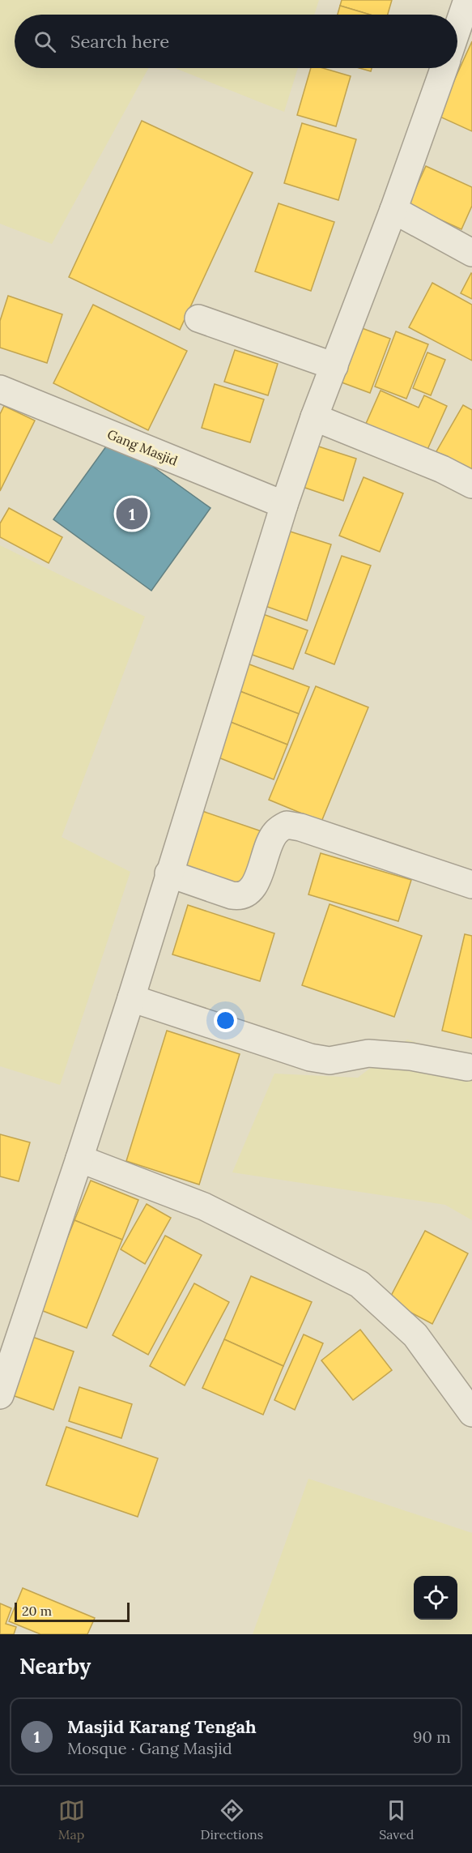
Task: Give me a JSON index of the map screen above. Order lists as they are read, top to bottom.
{
  "streets": {
    "street": ["Gang Masjid"]
  },
  "scale_bar": "20 m",
  "page": {
    "search": "Search here",
    "pins": "1",
    "scale": "20 m",
    "heading": "Nearby",
    "list": [
      {
        "mark": "1",
        "name": "Masjid Karang Tengah",
        "note": "Mosque · Gang Masjid",
        "value": "90 m"
      }
    ],
    "nav": ["Map", "Directions", "Saved"]
  }
}
